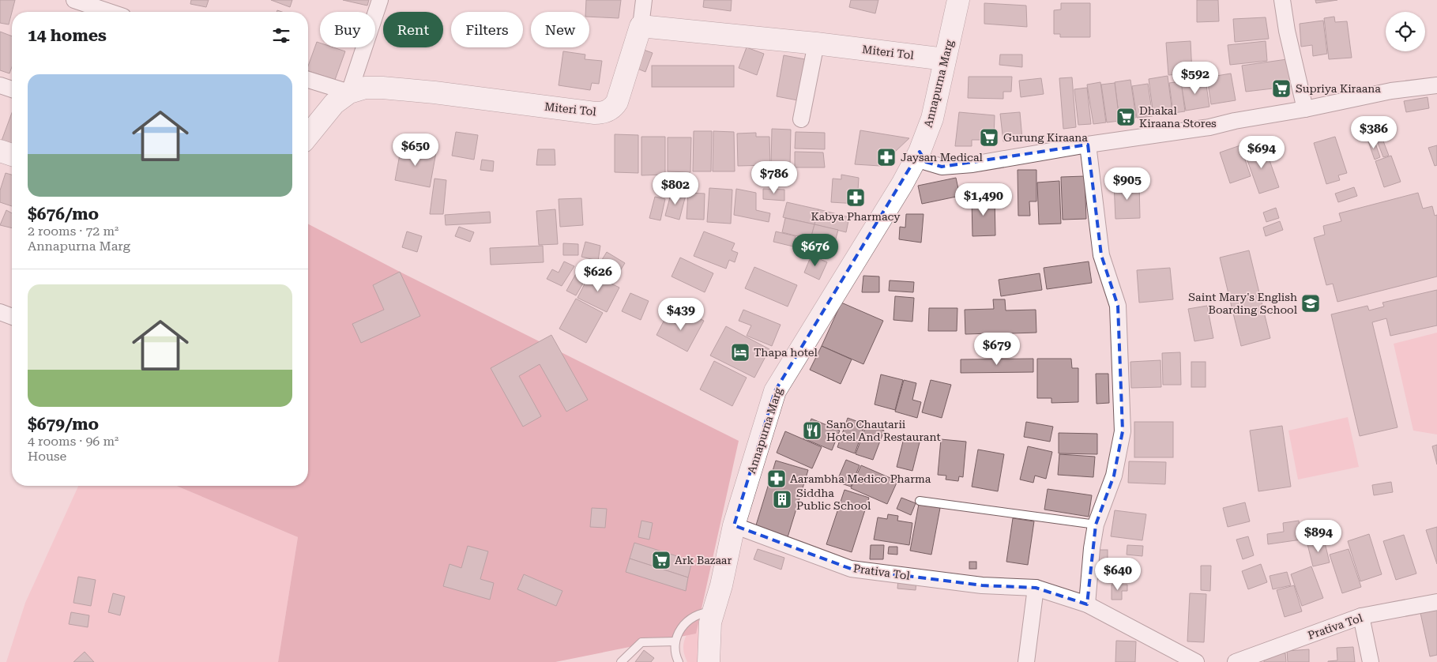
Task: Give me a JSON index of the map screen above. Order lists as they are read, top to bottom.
{
  "streets": {
    "main road": ["Miteri Tol", "Annapurna Marg"],
    "street": ["Prativa Tol"]
  },
  "crossings": [
    ["Miteri Tol", "Annapurna Marg"],
    ["Annapurna Marg", "Prativa Tol"]
  ],
  "places": {
    "supermarket": [
      "Supriya Kiraana",
      "Dhakal Kiraana Stores",
      "Gurung Kiraana",
      "Ark Bazaar"
    ],
    "pharmacy": ["Jaysan Medical", "Kabya Pharmacy", "Aarambha Medico Pharma"],
    "school or university": ["Saint Mary's English Boarding School"],
    "hotel": ["Thapa hotel"],
    "restaurant": ["Sano Chautarii Hotel And Restaurant"],
    "building": ["Siddha Public School"]
  },
  "page": {
    "chip": [
      "Buy",
      "Rent",
      "Filters",
      "New"
    ],
    "heading": "14 homes",
    "list": [
      {
        "name": "$676/mo",
        "note": "2 rooms · 72 m² · Annapurna Marg"
      },
      {
        "name": "$679/mo",
        "note": "4 rooms · 96 m² · House"
      }
    ],
    "price": [
      "$592",
      "$386",
      "$650",
      "$694",
      "$786",
      "$905",
      "$802",
      "$1,490",
      "$676",
      "$626",
      "$439",
      "$679",
      "$894",
      "$640"
    ]
  }
}
